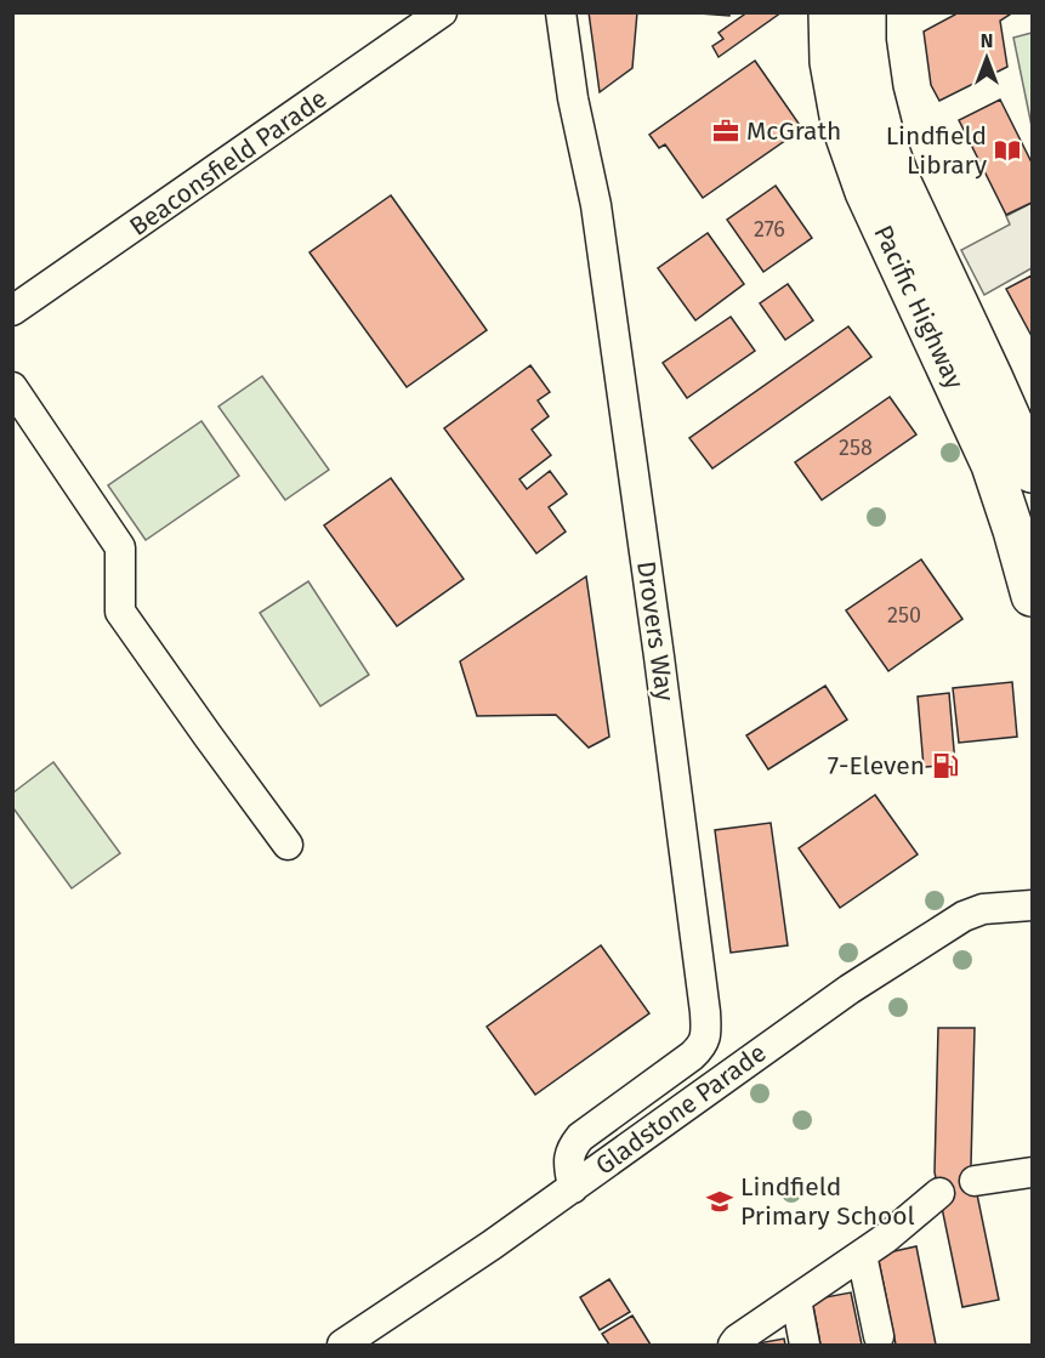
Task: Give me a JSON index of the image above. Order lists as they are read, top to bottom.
{
  "streets": {
    "highway": ["Pacific Highway"],
    "street": ["Beaconsfield Parade", "Drovers Way", "Gladstone Parade"]
  },
  "crossings": [
    ["Drovers Way", "Gladstone Parade"]
  ],
  "places": {
    "office": ["McGrath"],
    "library": ["Lindfield Library"],
    "fuel station": ["7-Eleven"],
    "school or university": ["Lindfield Primary School"]
  },
  "house_numbers": ["276", "258", "250"],
  "north": "top"
}
